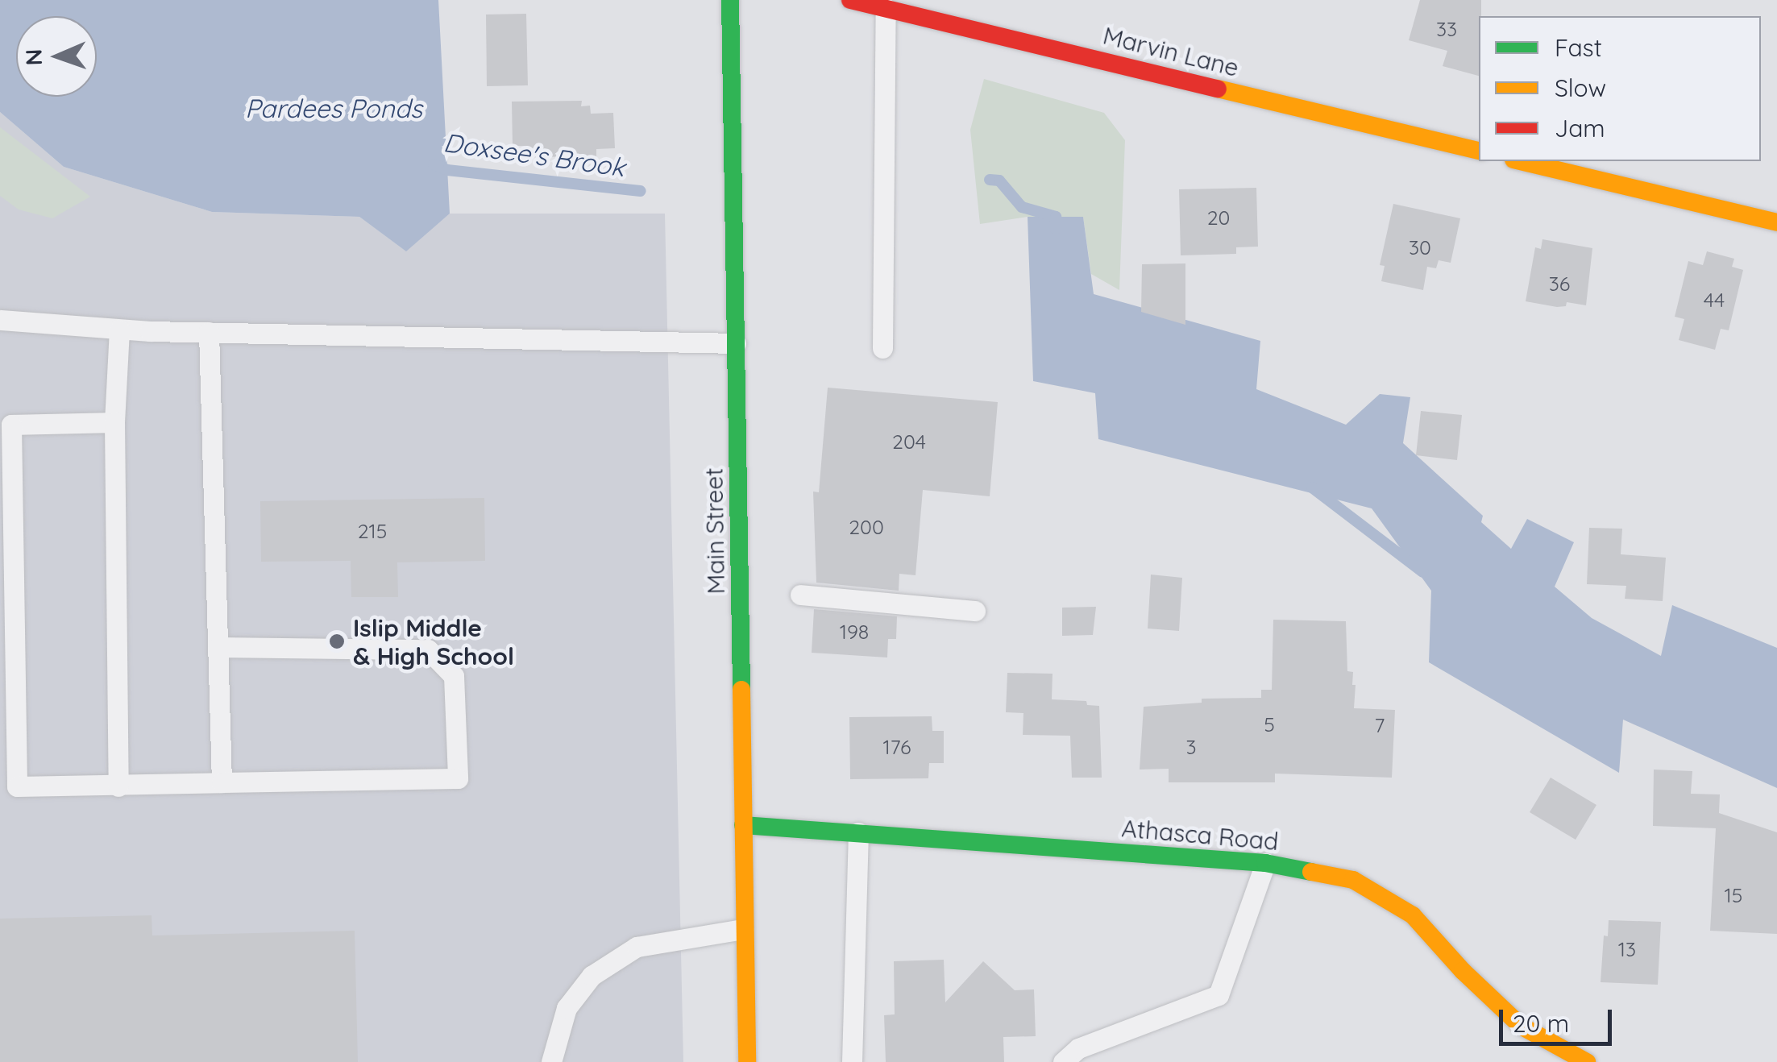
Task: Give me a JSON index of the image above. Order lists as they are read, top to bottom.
{
  "streets": {
    "street": ["Marvin Lane", "Main Street", "Athasca Road"]
  },
  "crossings": [
    ["Main Street", "Athasca Road"]
  ],
  "water": ["Pardees Ponds", "Doxsee's Brook"],
  "places": ["Islip Middle & High School"],
  "house_numbers": [
    "33",
    "20",
    "30",
    "36",
    "44",
    "204",
    "200",
    "215",
    "198",
    "5",
    "7",
    "176",
    "3",
    "15",
    "13"
  ],
  "legend": ["Fast", "Slow", "Jam"],
  "scale_bar": "20 m",
  "north": "left"
}
